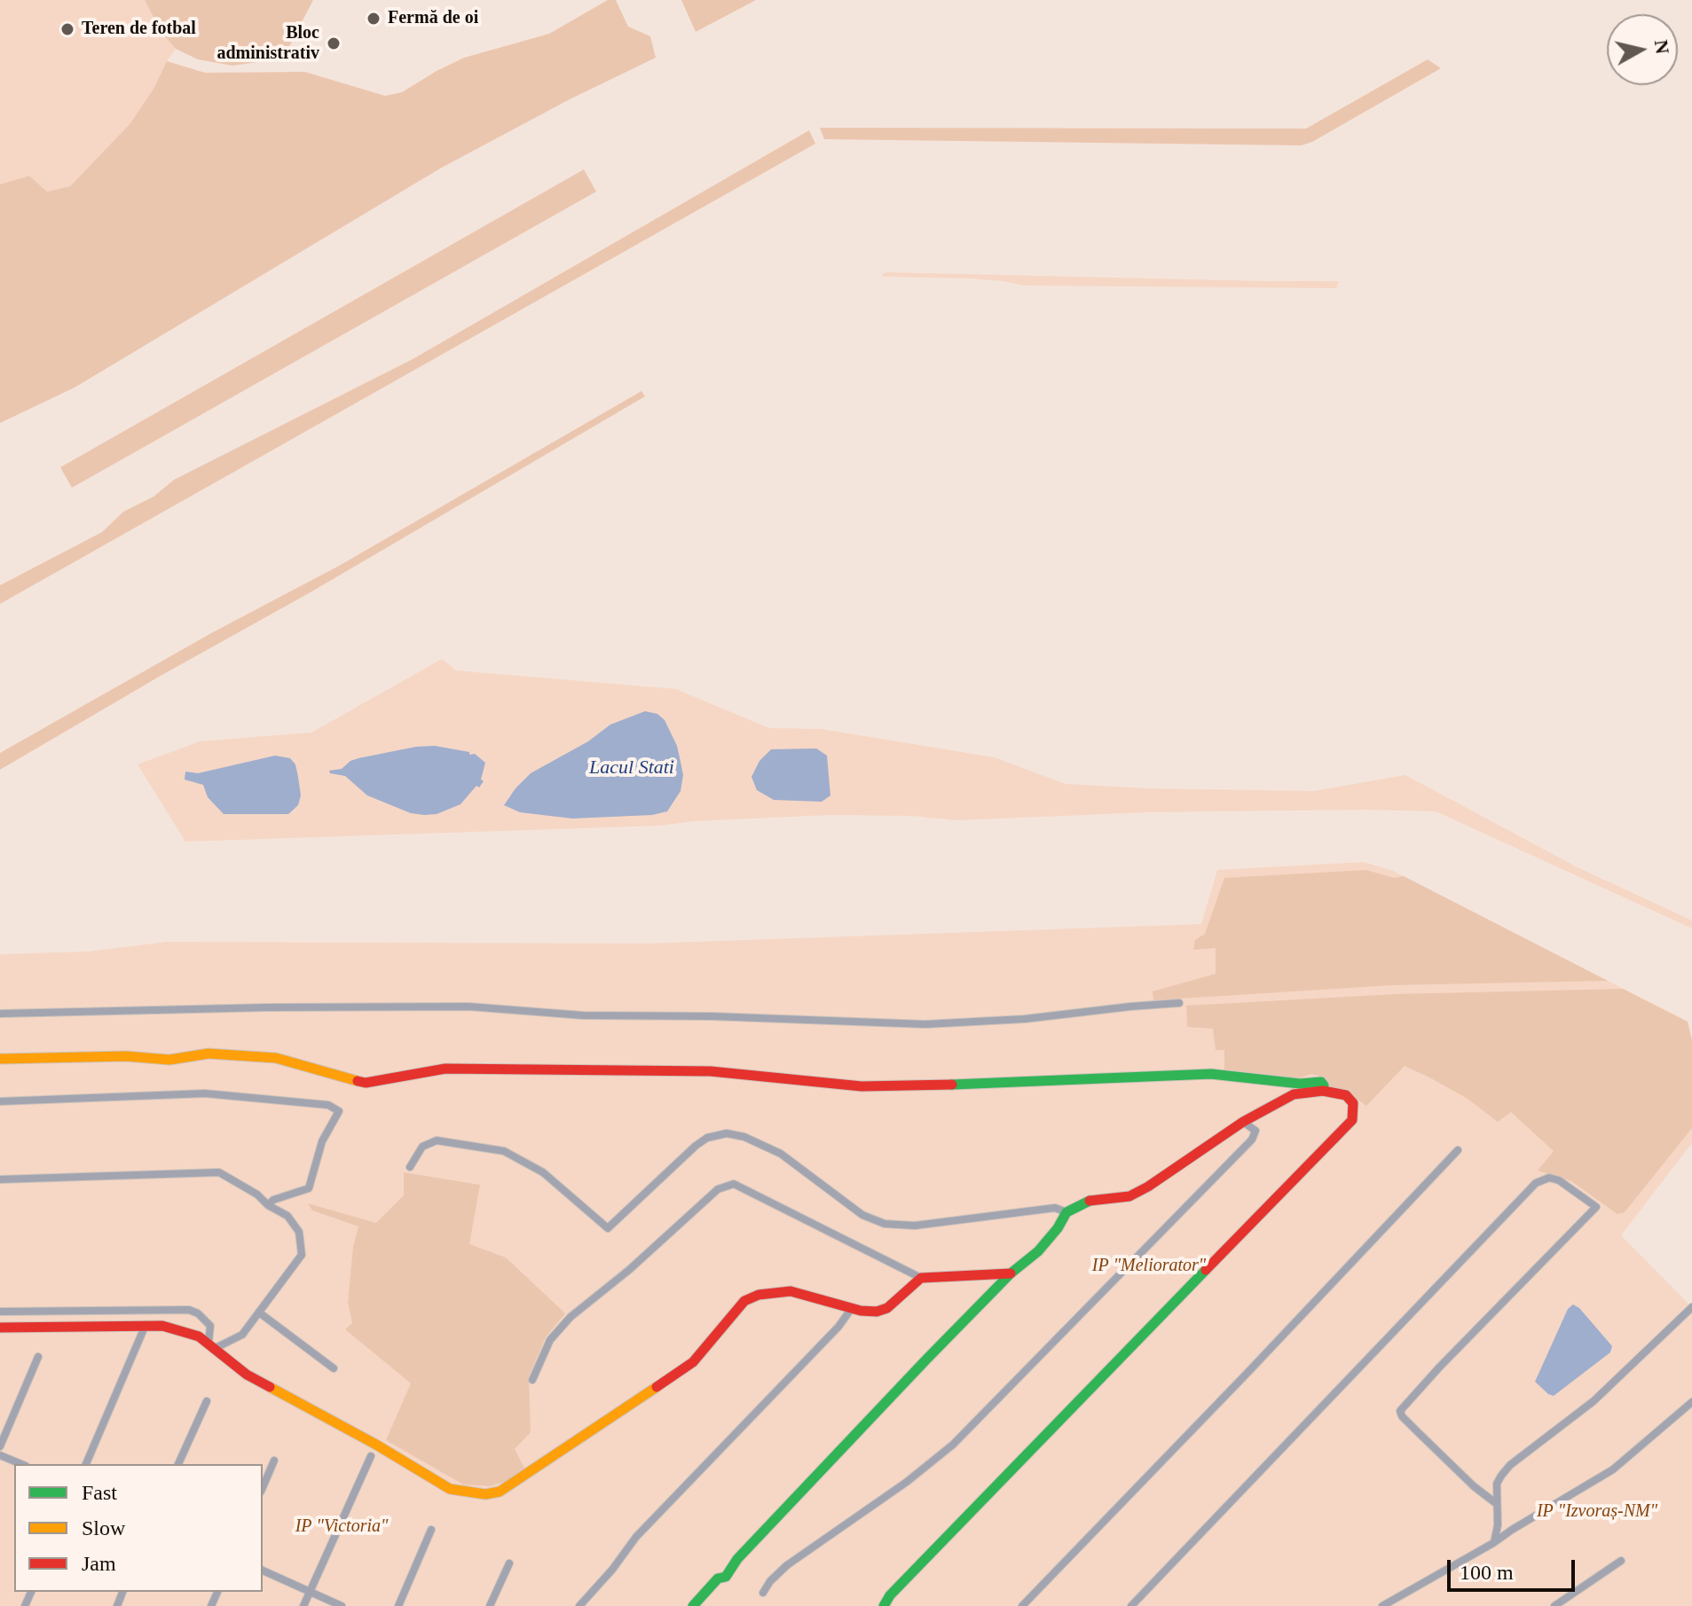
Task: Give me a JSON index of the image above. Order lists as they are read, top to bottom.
{
  "water": ["Lacul Stati"],
  "parks": ["IP \"Meliorator\"", "IP \"Izvoraș-NM\"", "IP \"Victoria\""],
  "places": ["Fermă de oi", "Teren de fotbal", "Bloc administrativ"],
  "legend": ["Fast", "Slow", "Jam"],
  "scale_bar": "100 m",
  "north": "right"
}
